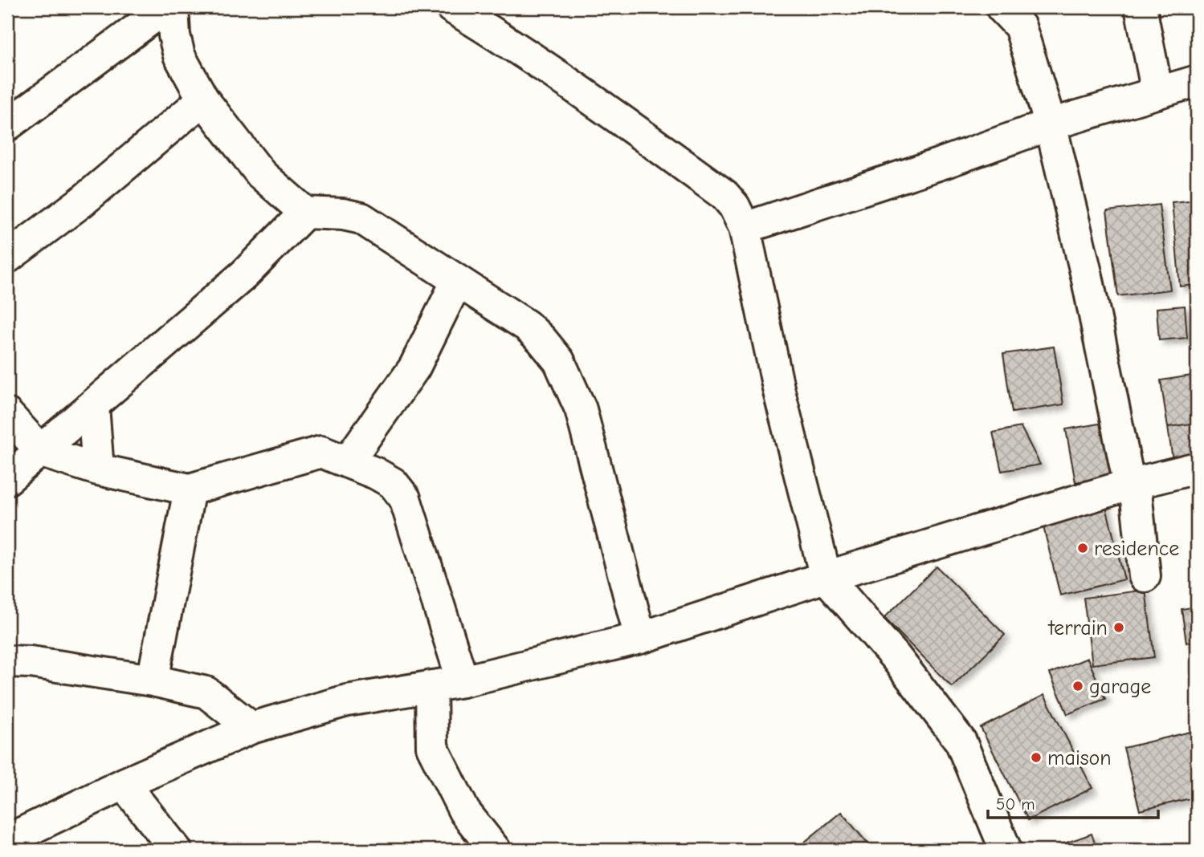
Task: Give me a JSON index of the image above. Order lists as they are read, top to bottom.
{
  "places": [
    "residence",
    "terrain",
    "garage",
    "maison"
  ],
  "scale_bar": "50 m"
}
